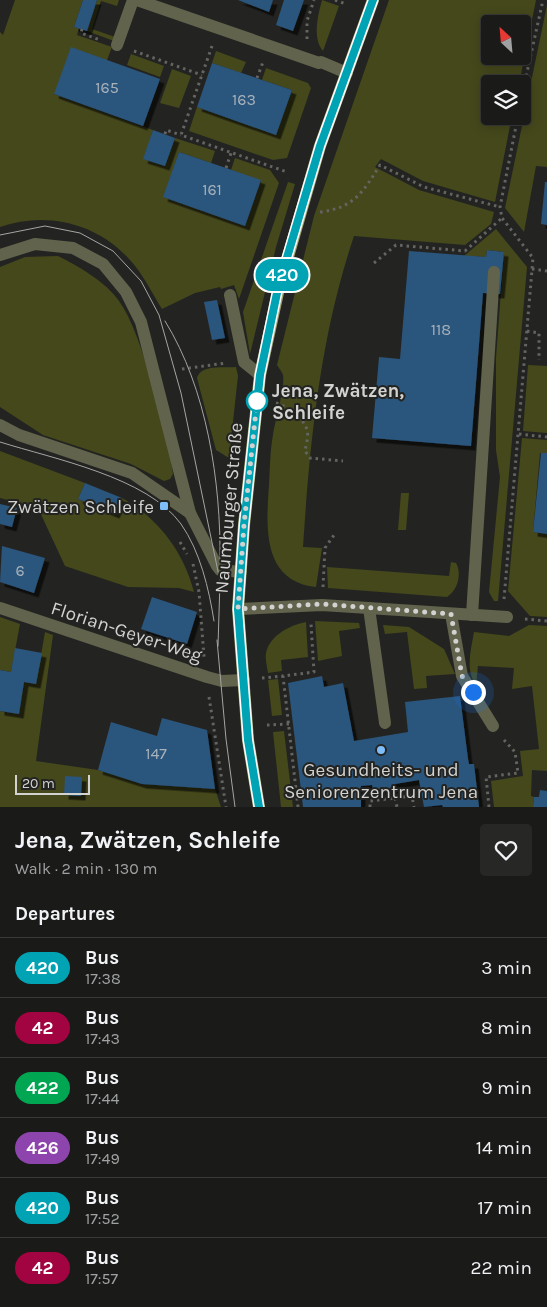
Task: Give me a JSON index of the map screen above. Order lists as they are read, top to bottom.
{
  "streets": {
    "main road": ["Naumburger Straße"],
    "street": ["Florian-Geyer-Weg"]
  },
  "crossings": [
    ["Naumburger Straße", "Florian-Geyer-Weg"]
  ],
  "places": {
    "other": ["Jena, Zwätzen, Schleife", "Gesundheits- und Seniorenzentrum Jena"],
    "transit": ["Zwätzen Schleife"]
  },
  "lines": ["bus line 420"],
  "house_numbers": [
    "165",
    "163",
    "161",
    "118",
    "6",
    "147"
  ],
  "scale_bar": "20 m",
  "north": "top left",
  "page": {
    "on_map": "420",
    "scale": "20 m",
    "heading": [
      ["Jena, Zwätzen, Schleife", "Walk · 2 min · 130 m"],
      "Departures"
    ],
    "list": [
      {
        "mark": "420",
        "name": "Bus",
        "note": "17:38",
        "value": "3 min"
      },
      {
        "mark": "42",
        "name": "Bus",
        "note": "17:43",
        "value": "8 min"
      },
      {
        "mark": "422",
        "name": "Bus",
        "note": "17:44",
        "value": "9 min"
      },
      {
        "mark": "426",
        "name": "Bus",
        "note": "17:49",
        "value": "14 min"
      },
      {
        "mark": "420",
        "name": "Bus",
        "note": "17:52",
        "value": "17 min"
      },
      {
        "mark": "42",
        "name": "Bus",
        "note": "17:57",
        "value": "22 min"
      }
    ]
  }
}
